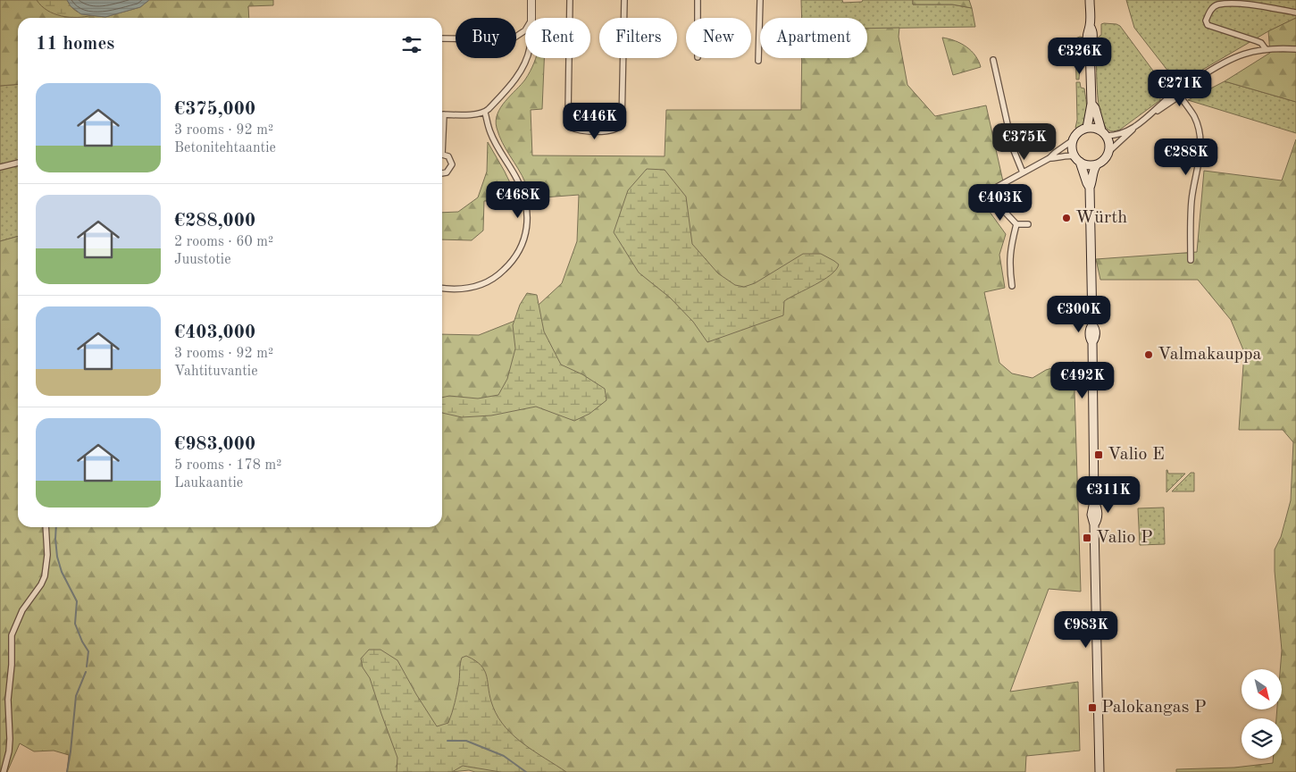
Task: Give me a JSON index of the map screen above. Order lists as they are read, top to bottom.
{
  "places": {
    "other": ["Würth", "Valmakauppa"],
    "transit": ["Valio E", "Valio P", "Palokangas P"]
  },
  "north": "bottom right",
  "page": {
    "chip": [
      "Buy",
      "Rent",
      "Filters",
      "New",
      "Apartment"
    ],
    "heading": "11 homes",
    "price": [
      "€326K",
      "€271K",
      "€446K",
      "€375K",
      "€288K",
      "€468K",
      "€403K",
      "€300K",
      "€492K",
      "€311K",
      "€983K"
    ],
    "list": [
      {
        "name": "€375,000",
        "note": "3 rooms · 92 m² · Betonitehtaantie"
      },
      {
        "name": "€288,000",
        "note": "2 rooms · 60 m² · Juustotie"
      },
      {
        "name": "€403,000",
        "note": "3 rooms · 92 m² · Vahtituvantie"
      },
      {
        "name": "€983,000",
        "note": "5 rooms · 178 m² · Laukaantie"
      }
    ]
  }
}
